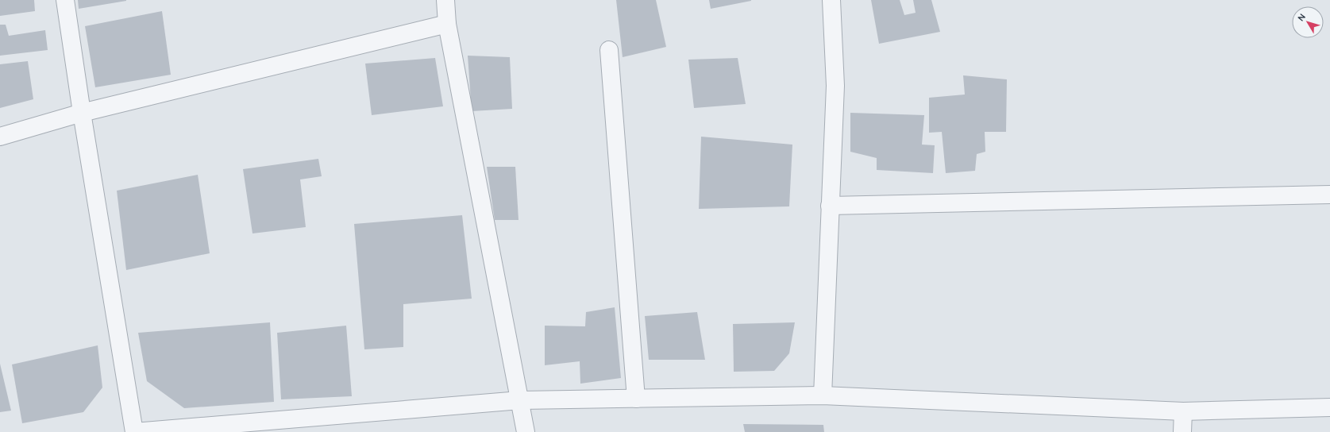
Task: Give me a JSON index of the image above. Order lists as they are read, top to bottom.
{
  "north": "top left"
}
